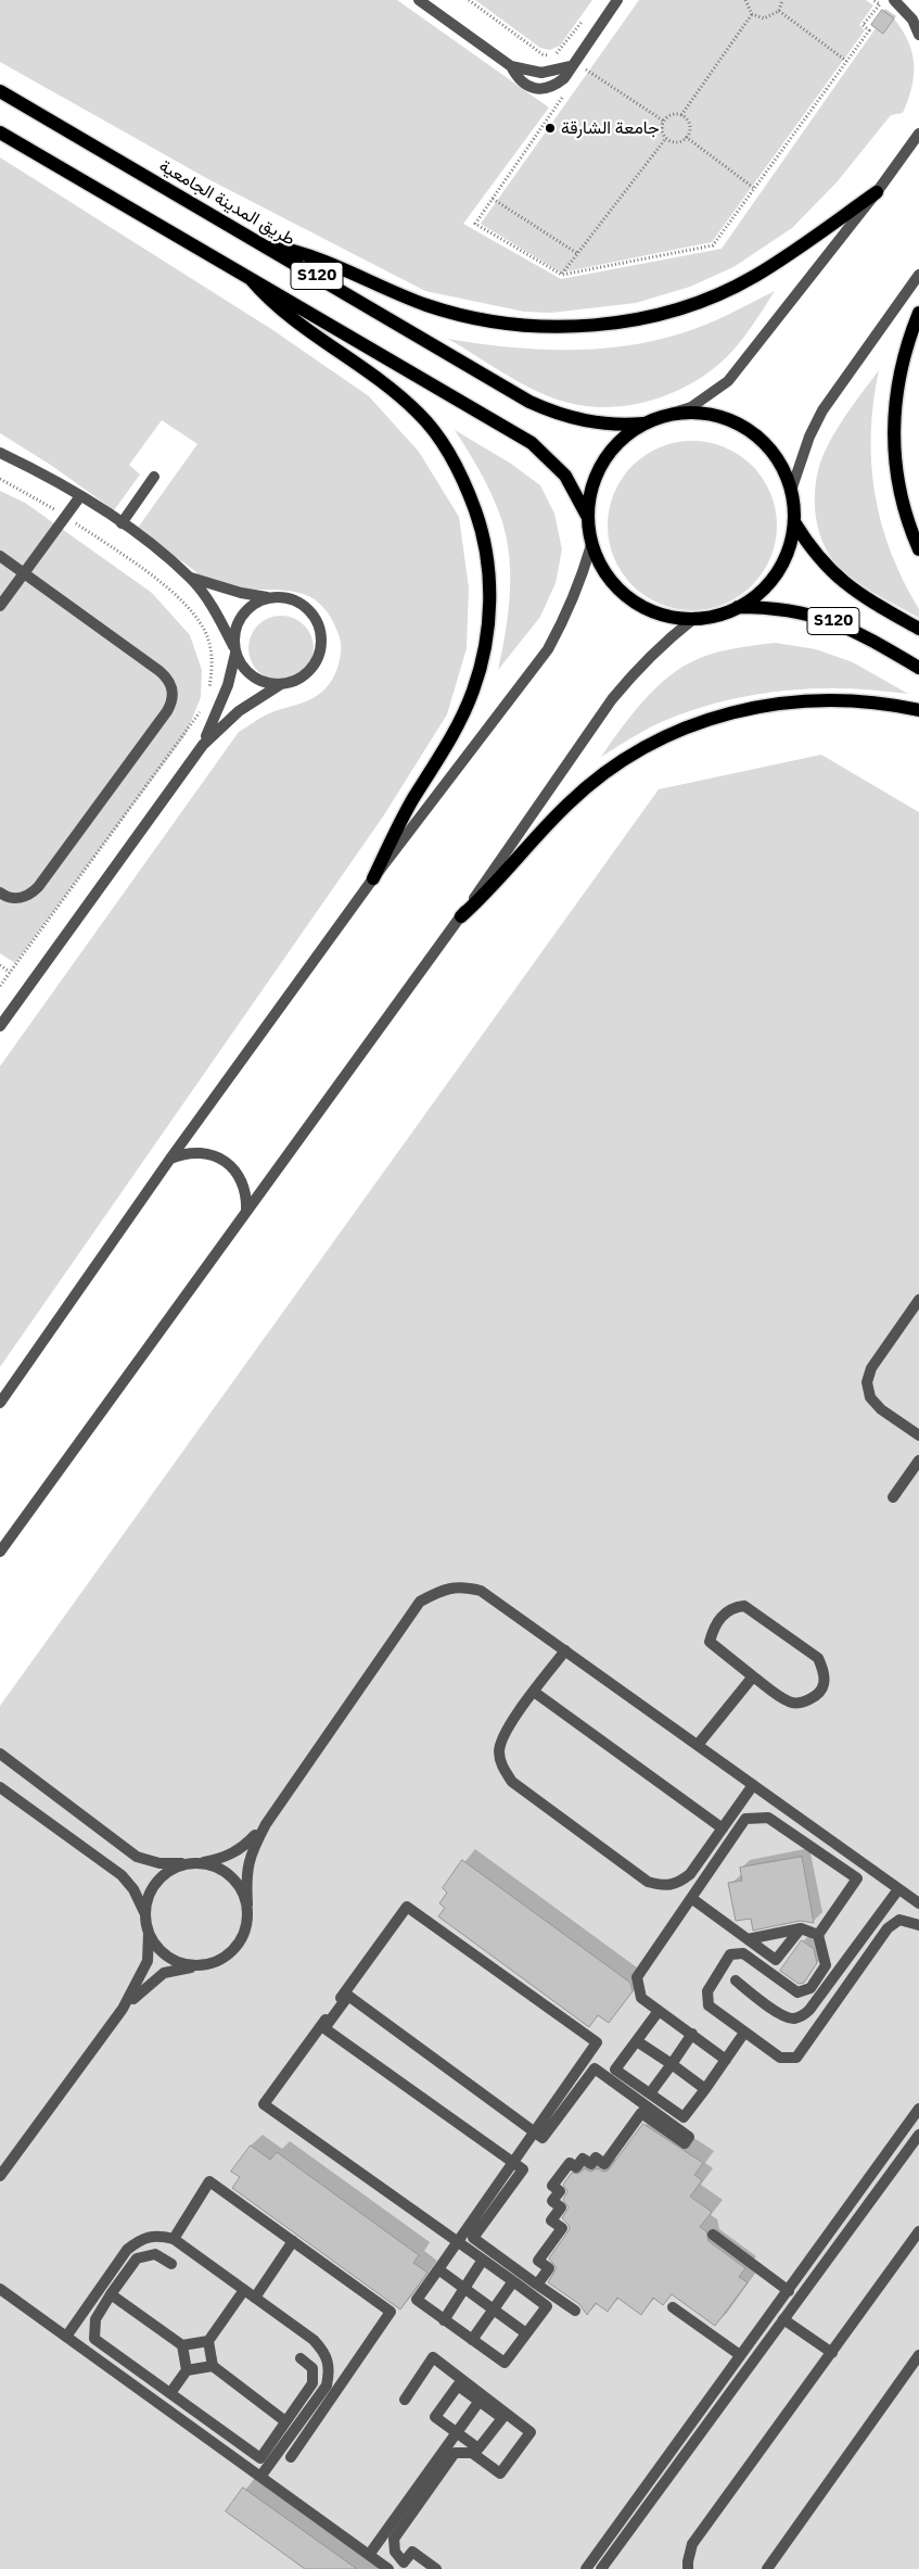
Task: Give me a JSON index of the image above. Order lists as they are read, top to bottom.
{
  "streets": {
    "main road": ["طريق المدينة الجامعية", "S120"]
  },
  "places": ["جامعة الشارقة"]
}
